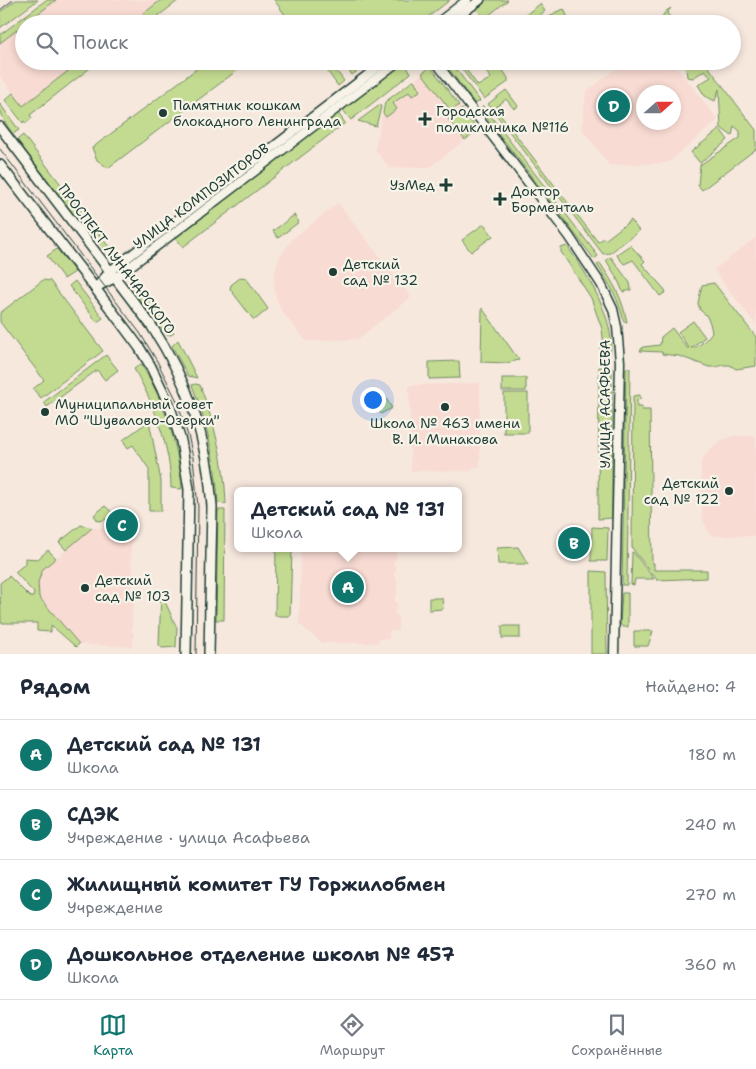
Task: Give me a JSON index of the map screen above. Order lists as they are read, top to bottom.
{
  "streets": {
    "main road": ["ПРОСПЕКТ ЛУНАЧАРСКОГО"],
    "street": ["УЛИЦА КОМПОЗИТОРОВ", "УЛИЦА АСАФЬЕВА"]
  },
  "crossings": [
    ["УЛИЦА КОМПОЗИТОРОВ", "ПРОСПЕКТ ЛУНАЧАРСКОГО"]
  ],
  "places": {
    "other": [
      "Памятник кошкам блокадного Ленинграда",
      "Детский сад № 132",
      "Школа № 463 имени В. И. Минакова",
      "Муниципальный совет МО \"Шувалово-Озерки\"",
      "Детский сад № 122",
      "Детский сад № 103"
    ],
    "health": ["Городская поликлиника №116", "УзМед", "Доктор Борменталь"]
  },
  "north": "right",
  "page": {
    "search": "Поиск",
    "pins": [
      "D",
      "C",
      "B",
      "A"
    ],
    "popup": ["Детский сад № 131", "Школа"],
    "heading": ["Рядом", "Найдено: 4"],
    "list": [
      {
        "mark": "A",
        "name": "Детский сад № 131",
        "note": "Школа",
        "value": "180 m"
      },
      {
        "mark": "B",
        "name": "СДЭК",
        "note": "Учреждение · улица Асафьева",
        "value": "240 m"
      },
      {
        "mark": "C",
        "name": "Жилищный комитет ГУ Горжилобмен",
        "note": "Учреждение",
        "value": "270 m"
      },
      {
        "mark": "D",
        "name": "Дошкольное отделение школы № 457",
        "note": "Школа",
        "value": "360 m"
      }
    ],
    "nav": ["Карта", "Маршрут", "Сохранённые"]
  }
}
